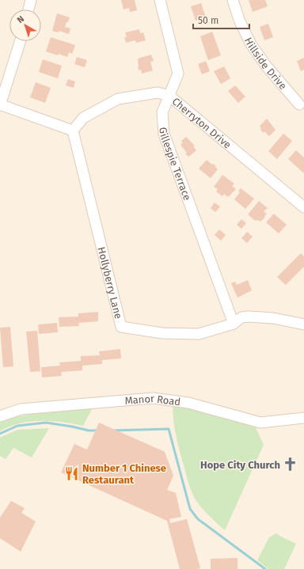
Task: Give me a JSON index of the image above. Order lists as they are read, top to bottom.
{
  "streets": {
    "street": [
      "Hillside Drive",
      "Cherryton Drive",
      "Gillespie Terrace",
      "Hollyberry Lane",
      "Manor Road"
    ]
  },
  "crossings": [
    ["Cherryton Drive", "Gillespie Terrace"],
    ["Cherryton Drive", "Hollyberry Lane"],
    ["Gillespie Terrace", "Hollyberry Lane"]
  ],
  "places": {
    "church": ["Hope City Church"],
    "restaurant": ["Number 1 Chinese Restaurant"]
  },
  "scale_bar": "50 m",
  "north": "top left"
}
